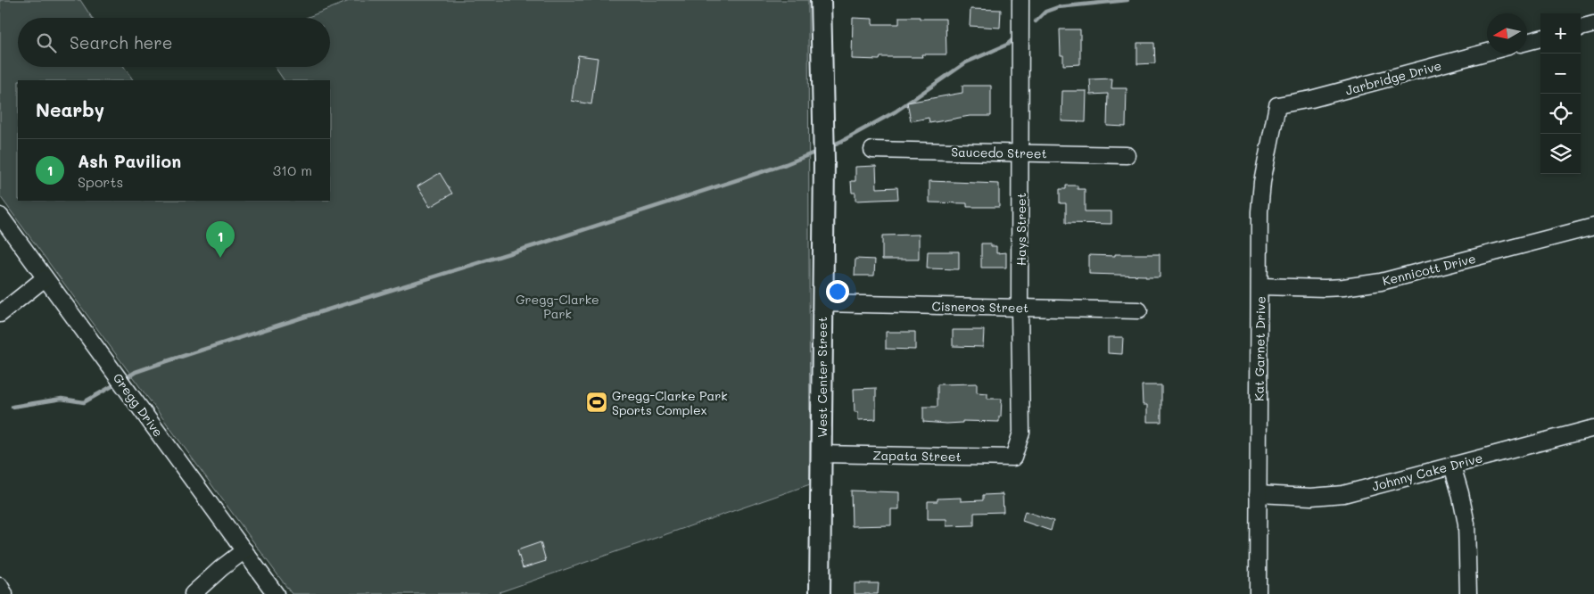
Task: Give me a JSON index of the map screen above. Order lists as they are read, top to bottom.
{
  "streets": {
    "street": [
      "Jarbridge Drive",
      "Saucedo Street",
      "Hays Street",
      "Kennicott Drive",
      "Cisneros Street",
      "Kat Garnet Drive",
      "West Center Street",
      "Gregg Drive",
      "Zapata Street",
      "Johnny Cake Drive"
    ]
  },
  "crossings": [
    ["Jarbridge Drive", "Kat Garnet Drive"],
    ["Saucedo Street", "Hays Street"],
    ["Hays Street", "Cisneros Street"],
    ["Hays Street", "Zapata Street"],
    ["Kennicott Drive", "Kat Garnet Drive"],
    ["Cisneros Street", "West Center Street"],
    ["Kat Garnet Drive", "Johnny Cake Drive"],
    ["West Center Street", "Zapata Street"]
  ],
  "parks": ["Gregg-Clarke Park"],
  "places": {
    "sports": ["Gregg-Clarke Park Sports Complex"]
  },
  "north": "left",
  "page": {
    "map_buttons": ["+", "−"],
    "search": "Search here",
    "heading": "Nearby",
    "list": [
      {
        "mark": "1",
        "name": "Ash Pavilion",
        "note": "Sports",
        "value": "310 m"
      }
    ],
    "pins": "1"
  }
}
